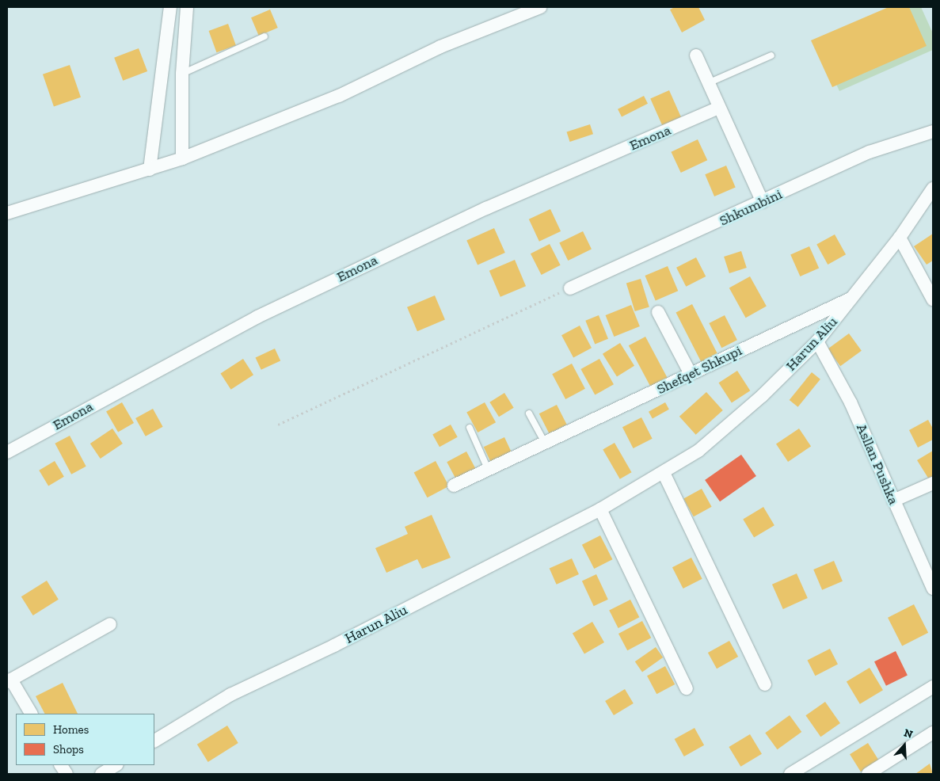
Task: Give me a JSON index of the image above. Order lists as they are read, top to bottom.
{
  "streets": {
    "street": [
      "Emona",
      "Shkumbini",
      "Harun Aliu",
      "Shefqet Shkupi",
      "Asllan Pushka"
    ]
  },
  "crossings": [
    ["Harun Aliu", "Shefqet Shkupi"],
    ["Harun Aliu", "Asllan Pushka"]
  ],
  "legend": ["Homes", "Shops"],
  "north": "top"
}
